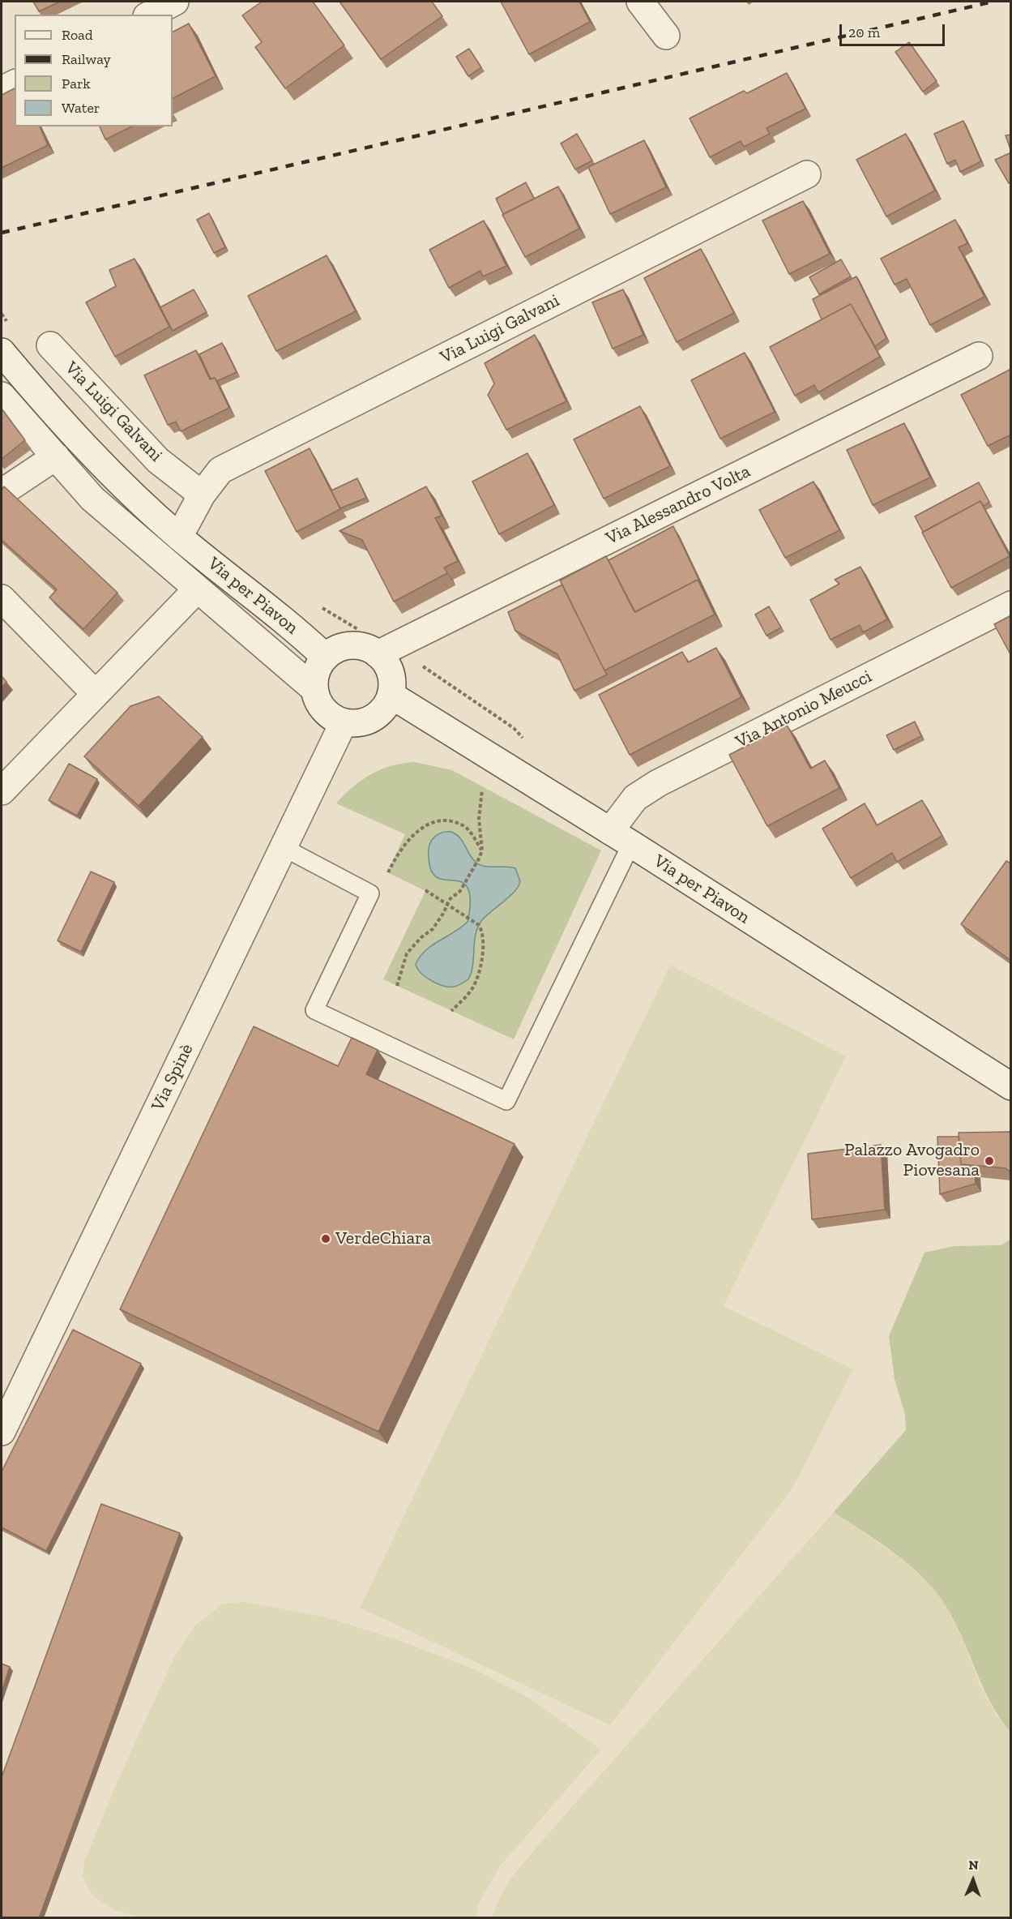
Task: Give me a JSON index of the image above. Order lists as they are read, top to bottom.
{
  "streets": {
    "street": [
      "Via Luigi Galvani",
      "Via Alessandro Volta",
      "Via per Piavon",
      "Via Antonio Meucci",
      "Via Spinè"
    ]
  },
  "crossings": [
    ["Via Luigi Galvani", "Via per Piavon"],
    ["Via Alessandro Volta", "Via per Piavon"],
    ["Via Alessandro Volta", "Via Spinè"],
    ["Via per Piavon", "Via Antonio Meucci"],
    ["Via per Piavon", "Via Spinè"]
  ],
  "places": ["Palazzo Avogadro Piovesana", "VerdeChiara"],
  "legend": [
    "Road",
    "Railway",
    "Park",
    "Water"
  ],
  "scale_bar": "20 m",
  "north": "top"
}
